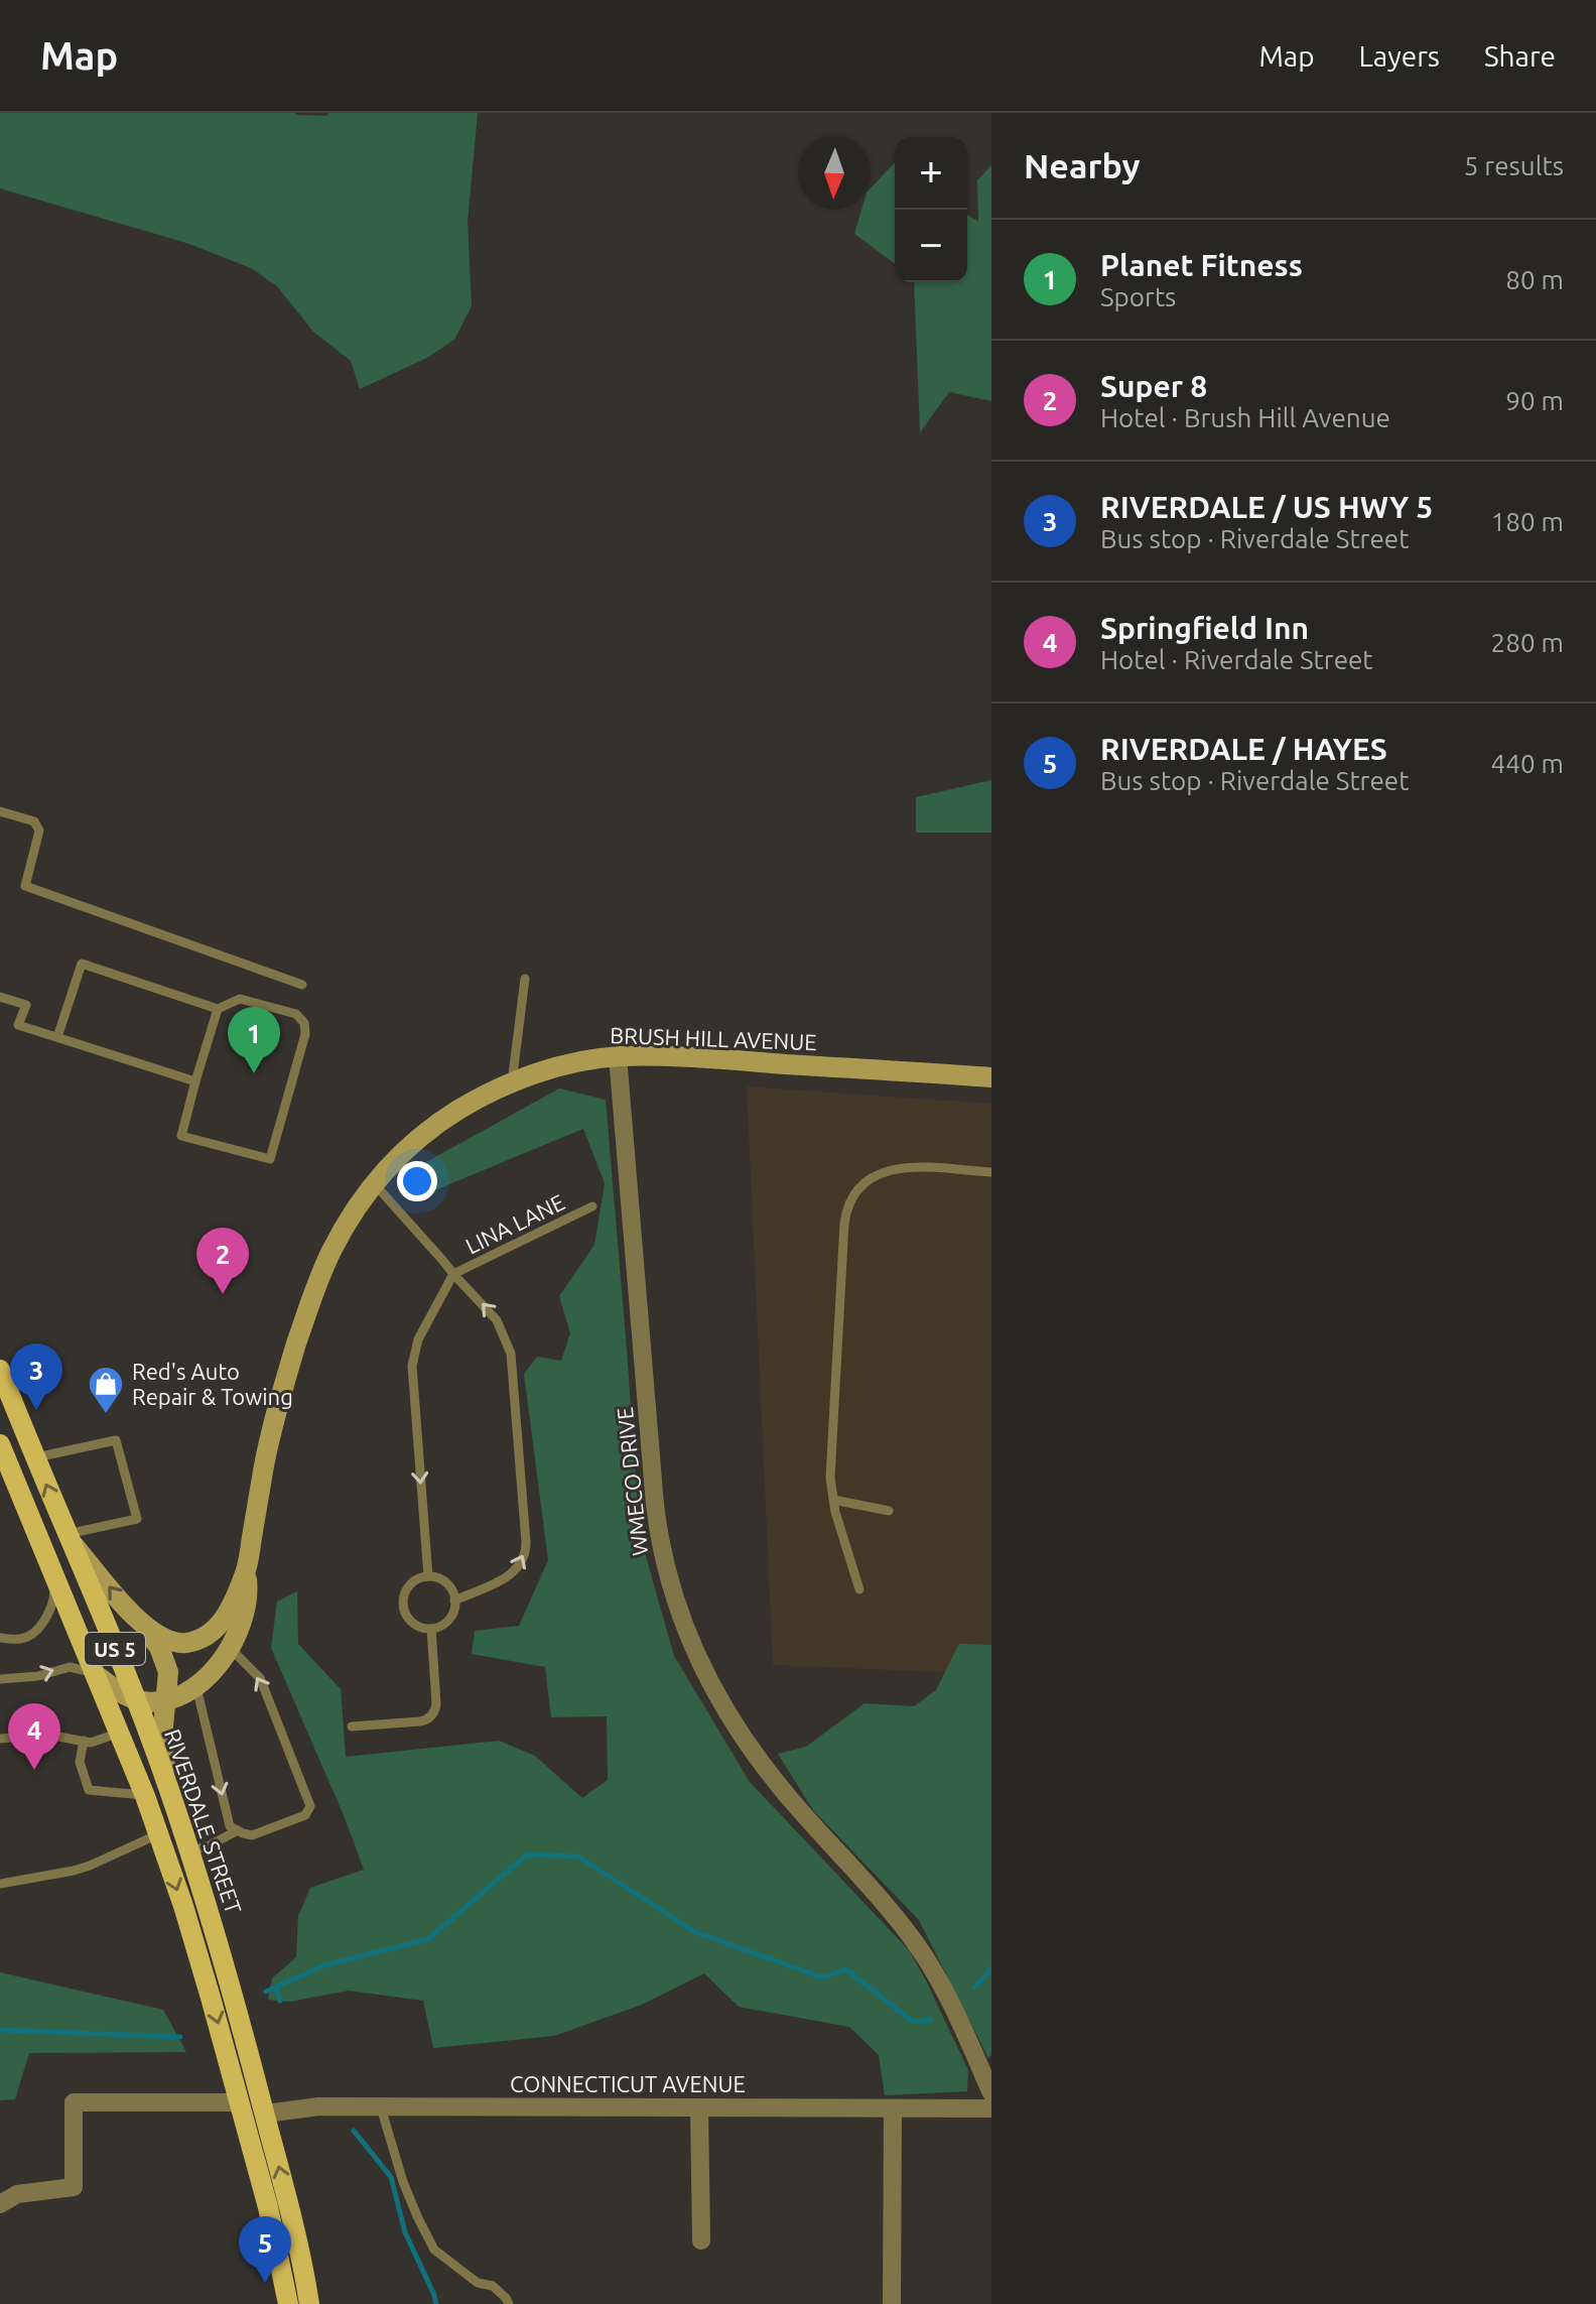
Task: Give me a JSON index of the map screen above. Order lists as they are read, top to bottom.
{
  "streets": {
    "main road": ["US 5", "RIVERDALE STREET"],
    "street": ["BRUSH HILL AVENUE", "WMECO DRIVE", "CONNECTICUT AVENUE"],
    "lane": ["LINA LANE"]
  },
  "crossings": [
    ["BRUSH HILL AVENUE", "WMECO DRIVE"],
    ["BRUSH HILL AVENUE", "US 5"],
    ["BRUSH HILL AVENUE", "RIVERDALE STREET"],
    ["RIVERDALE STREET", "CONNECTICUT AVENUE"]
  ],
  "places": {
    "shop": ["Red's Auto Repair & Towing"]
  },
  "north": "bottom",
  "page": {
    "header": "Map",
    "nav": ["Map", "Layers", "Share"],
    "heading": ["Nearby", "5 results"],
    "map_buttons": ["+", "−"],
    "list": [
      {
        "mark": "1",
        "name": "Planet Fitness",
        "note": "Sports",
        "value": "80 m"
      },
      {
        "mark": "2",
        "name": "Super 8",
        "note": "Hotel · Brush Hill Avenue",
        "value": "90 m"
      },
      {
        "mark": "3",
        "name": "RIVERDALE / US HWY 5",
        "note": "Bus stop · Riverdale Street",
        "value": "180 m"
      },
      {
        "mark": "4",
        "name": "Springfield Inn",
        "note": "Hotel · Riverdale Street",
        "value": "280 m"
      },
      {
        "mark": "5",
        "name": "RIVERDALE / HAYES",
        "note": "Bus stop · Riverdale Street",
        "value": "440 m"
      }
    ],
    "pins": [
      "1",
      "2",
      "3",
      "4",
      "5"
    ]
  }
}
